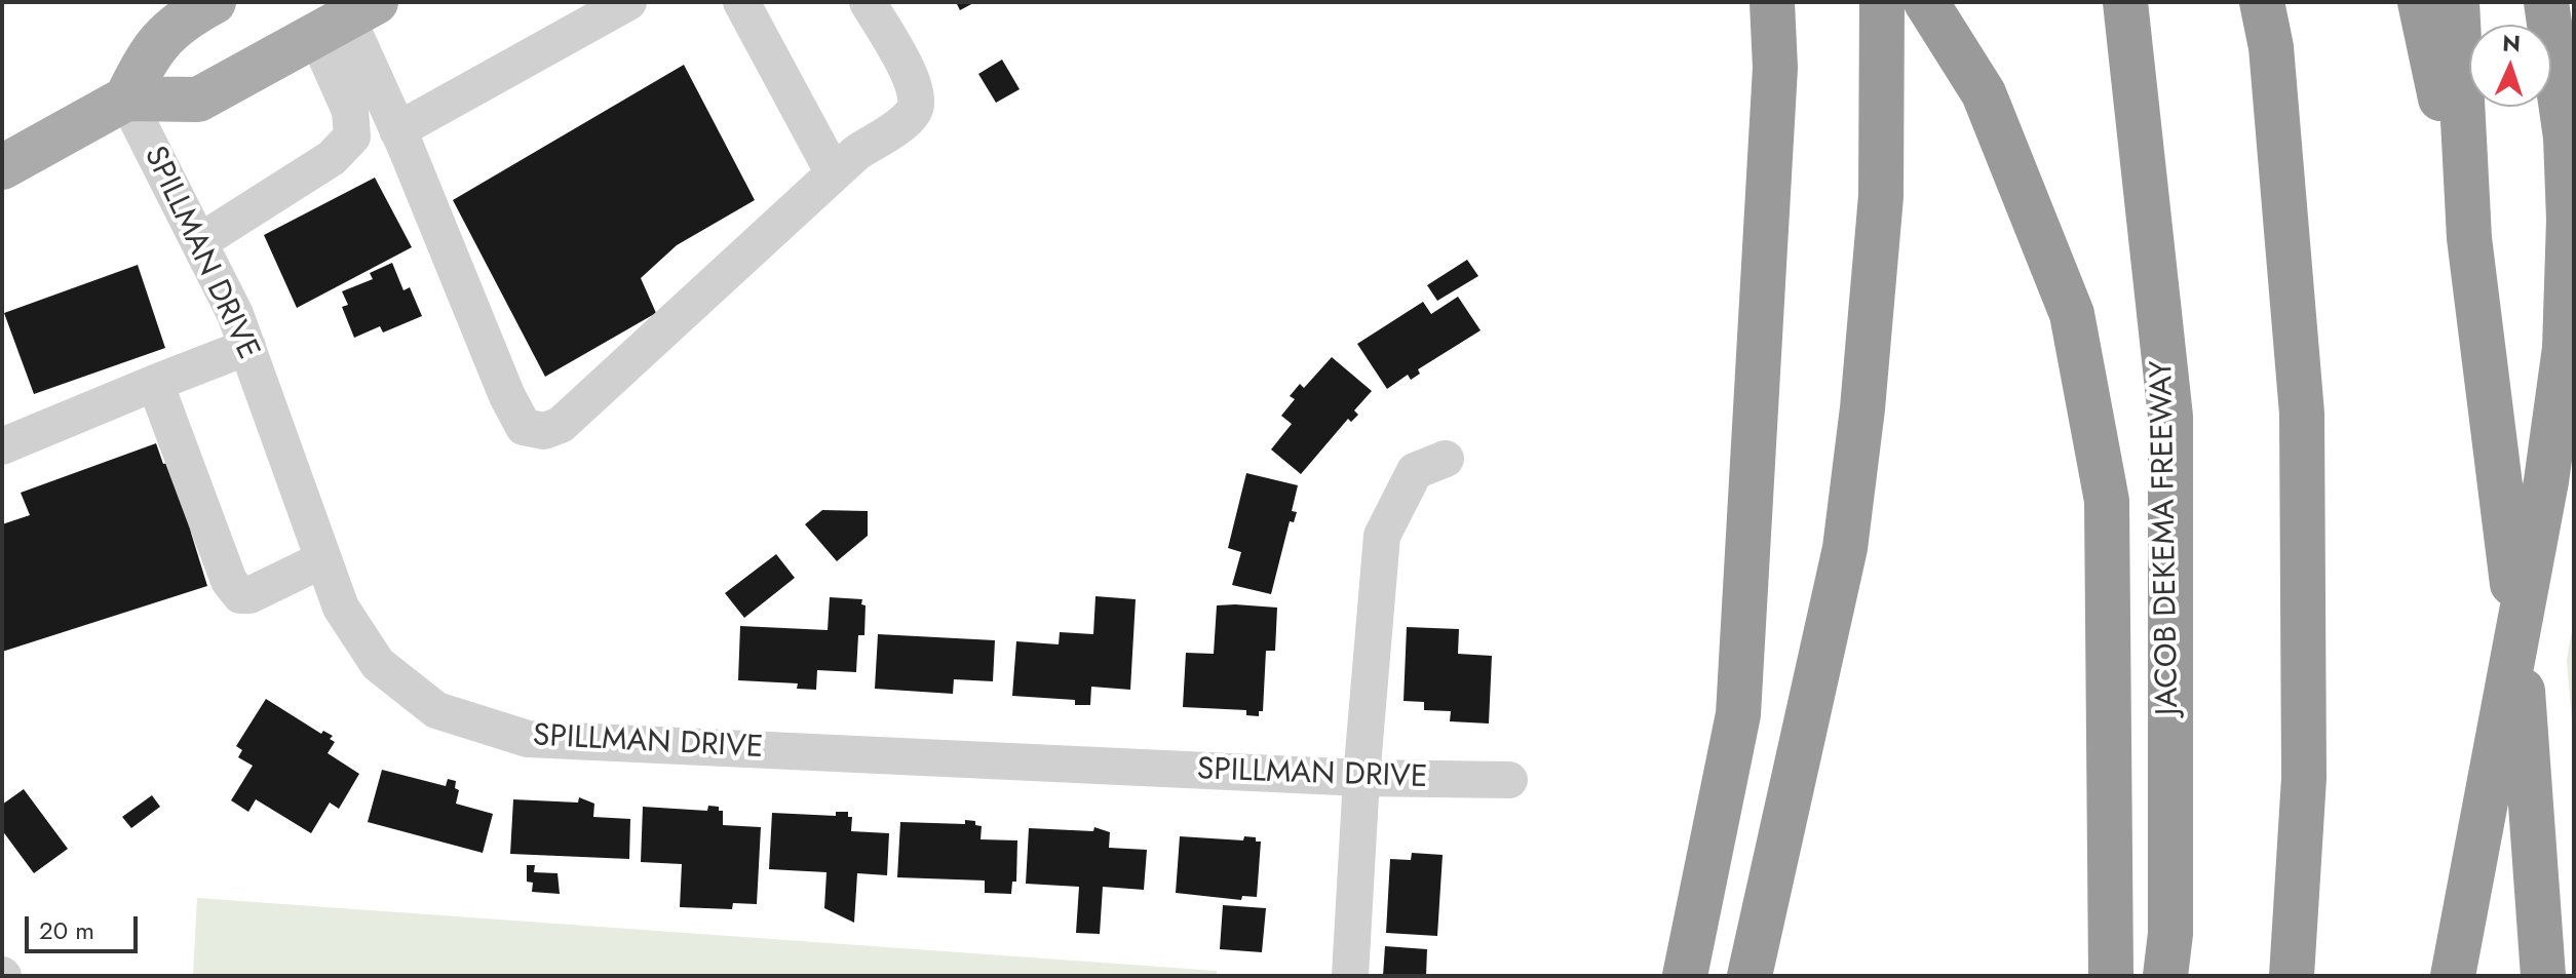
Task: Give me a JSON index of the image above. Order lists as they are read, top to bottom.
{
  "streets": {
    "highway": ["JACOB DEKEMA FREEWAY"],
    "street": ["SPILLMAN DRIVE"]
  },
  "scale_bar": "20 m",
  "north": "top"
}
